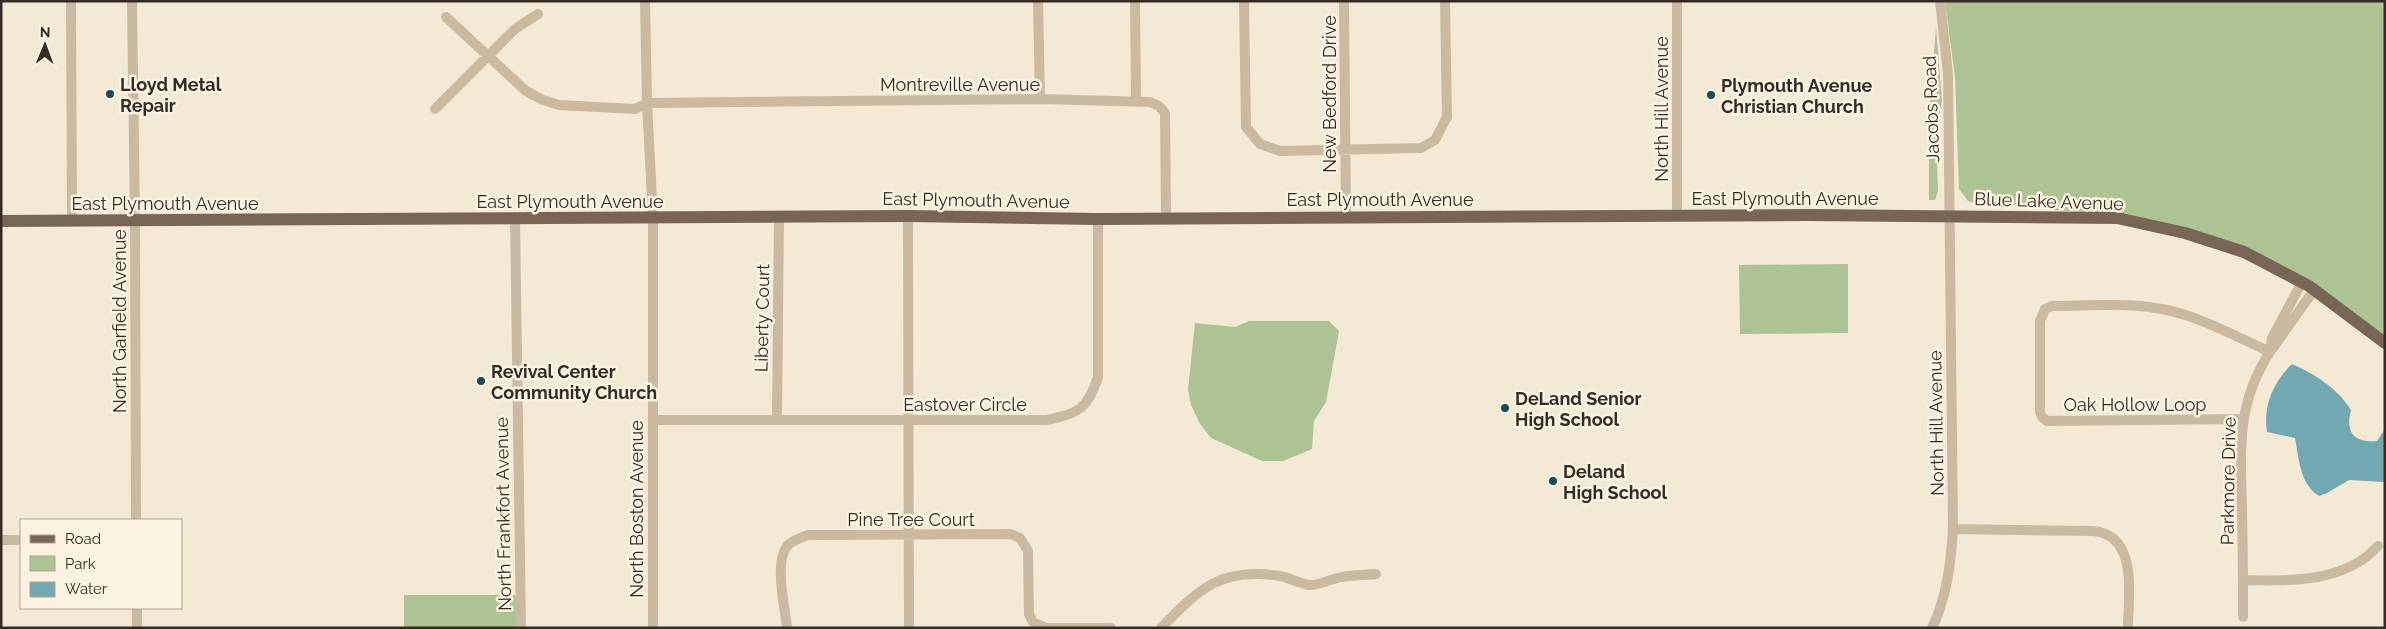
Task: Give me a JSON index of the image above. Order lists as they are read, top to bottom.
{
  "streets": {
    "main road": ["East Plymouth Avenue", "Blue Lake Avenue"],
    "street": [
      "Montreville Avenue",
      "New Bedford Drive",
      "North Hill Avenue",
      "Jacobs Road",
      "Liberty Court",
      "North Garfield Avenue",
      "Eastover Circle",
      "Oak Hollow Loop",
      "Parkmore Drive",
      "North Boston Avenue",
      "North Frankfort Avenue",
      "Pine Tree Court"
    ]
  },
  "crossings": [
    ["Montreville Avenue", "East Plymouth Avenue"],
    ["Montreville Avenue", "North Boston Avenue"],
    ["New Bedford Drive", "East Plymouth Avenue"],
    ["North Hill Avenue", "Jacobs Road"],
    ["North Hill Avenue", "East Plymouth Avenue"],
    ["North Hill Avenue", "Blue Lake Avenue"],
    ["Jacobs Road", "East Plymouth Avenue"],
    ["Jacobs Road", "Blue Lake Avenue"],
    ["East Plymouth Avenue", "Blue Lake Avenue"],
    ["East Plymouth Avenue", "Liberty Court"],
    ["East Plymouth Avenue", "North Garfield Avenue"],
    ["East Plymouth Avenue", "Eastover Circle"],
    ["East Plymouth Avenue", "North Boston Avenue"],
    ["East Plymouth Avenue", "North Frankfort Avenue"],
    ["Blue Lake Avenue", "Parkmore Drive"],
    ["Liberty Court", "Eastover Circle"],
    ["Eastover Circle", "North Boston Avenue"],
    ["Oak Hollow Loop", "Parkmore Drive"]
  ],
  "places": [
    "Lloyd Metal Repair",
    "Plymouth Avenue Christian Church",
    "Revival Center Community Church",
    "DeLand Senior High School",
    "Deland High School"
  ],
  "legend": ["Road", "Park", "Water"],
  "north": "top"
}
